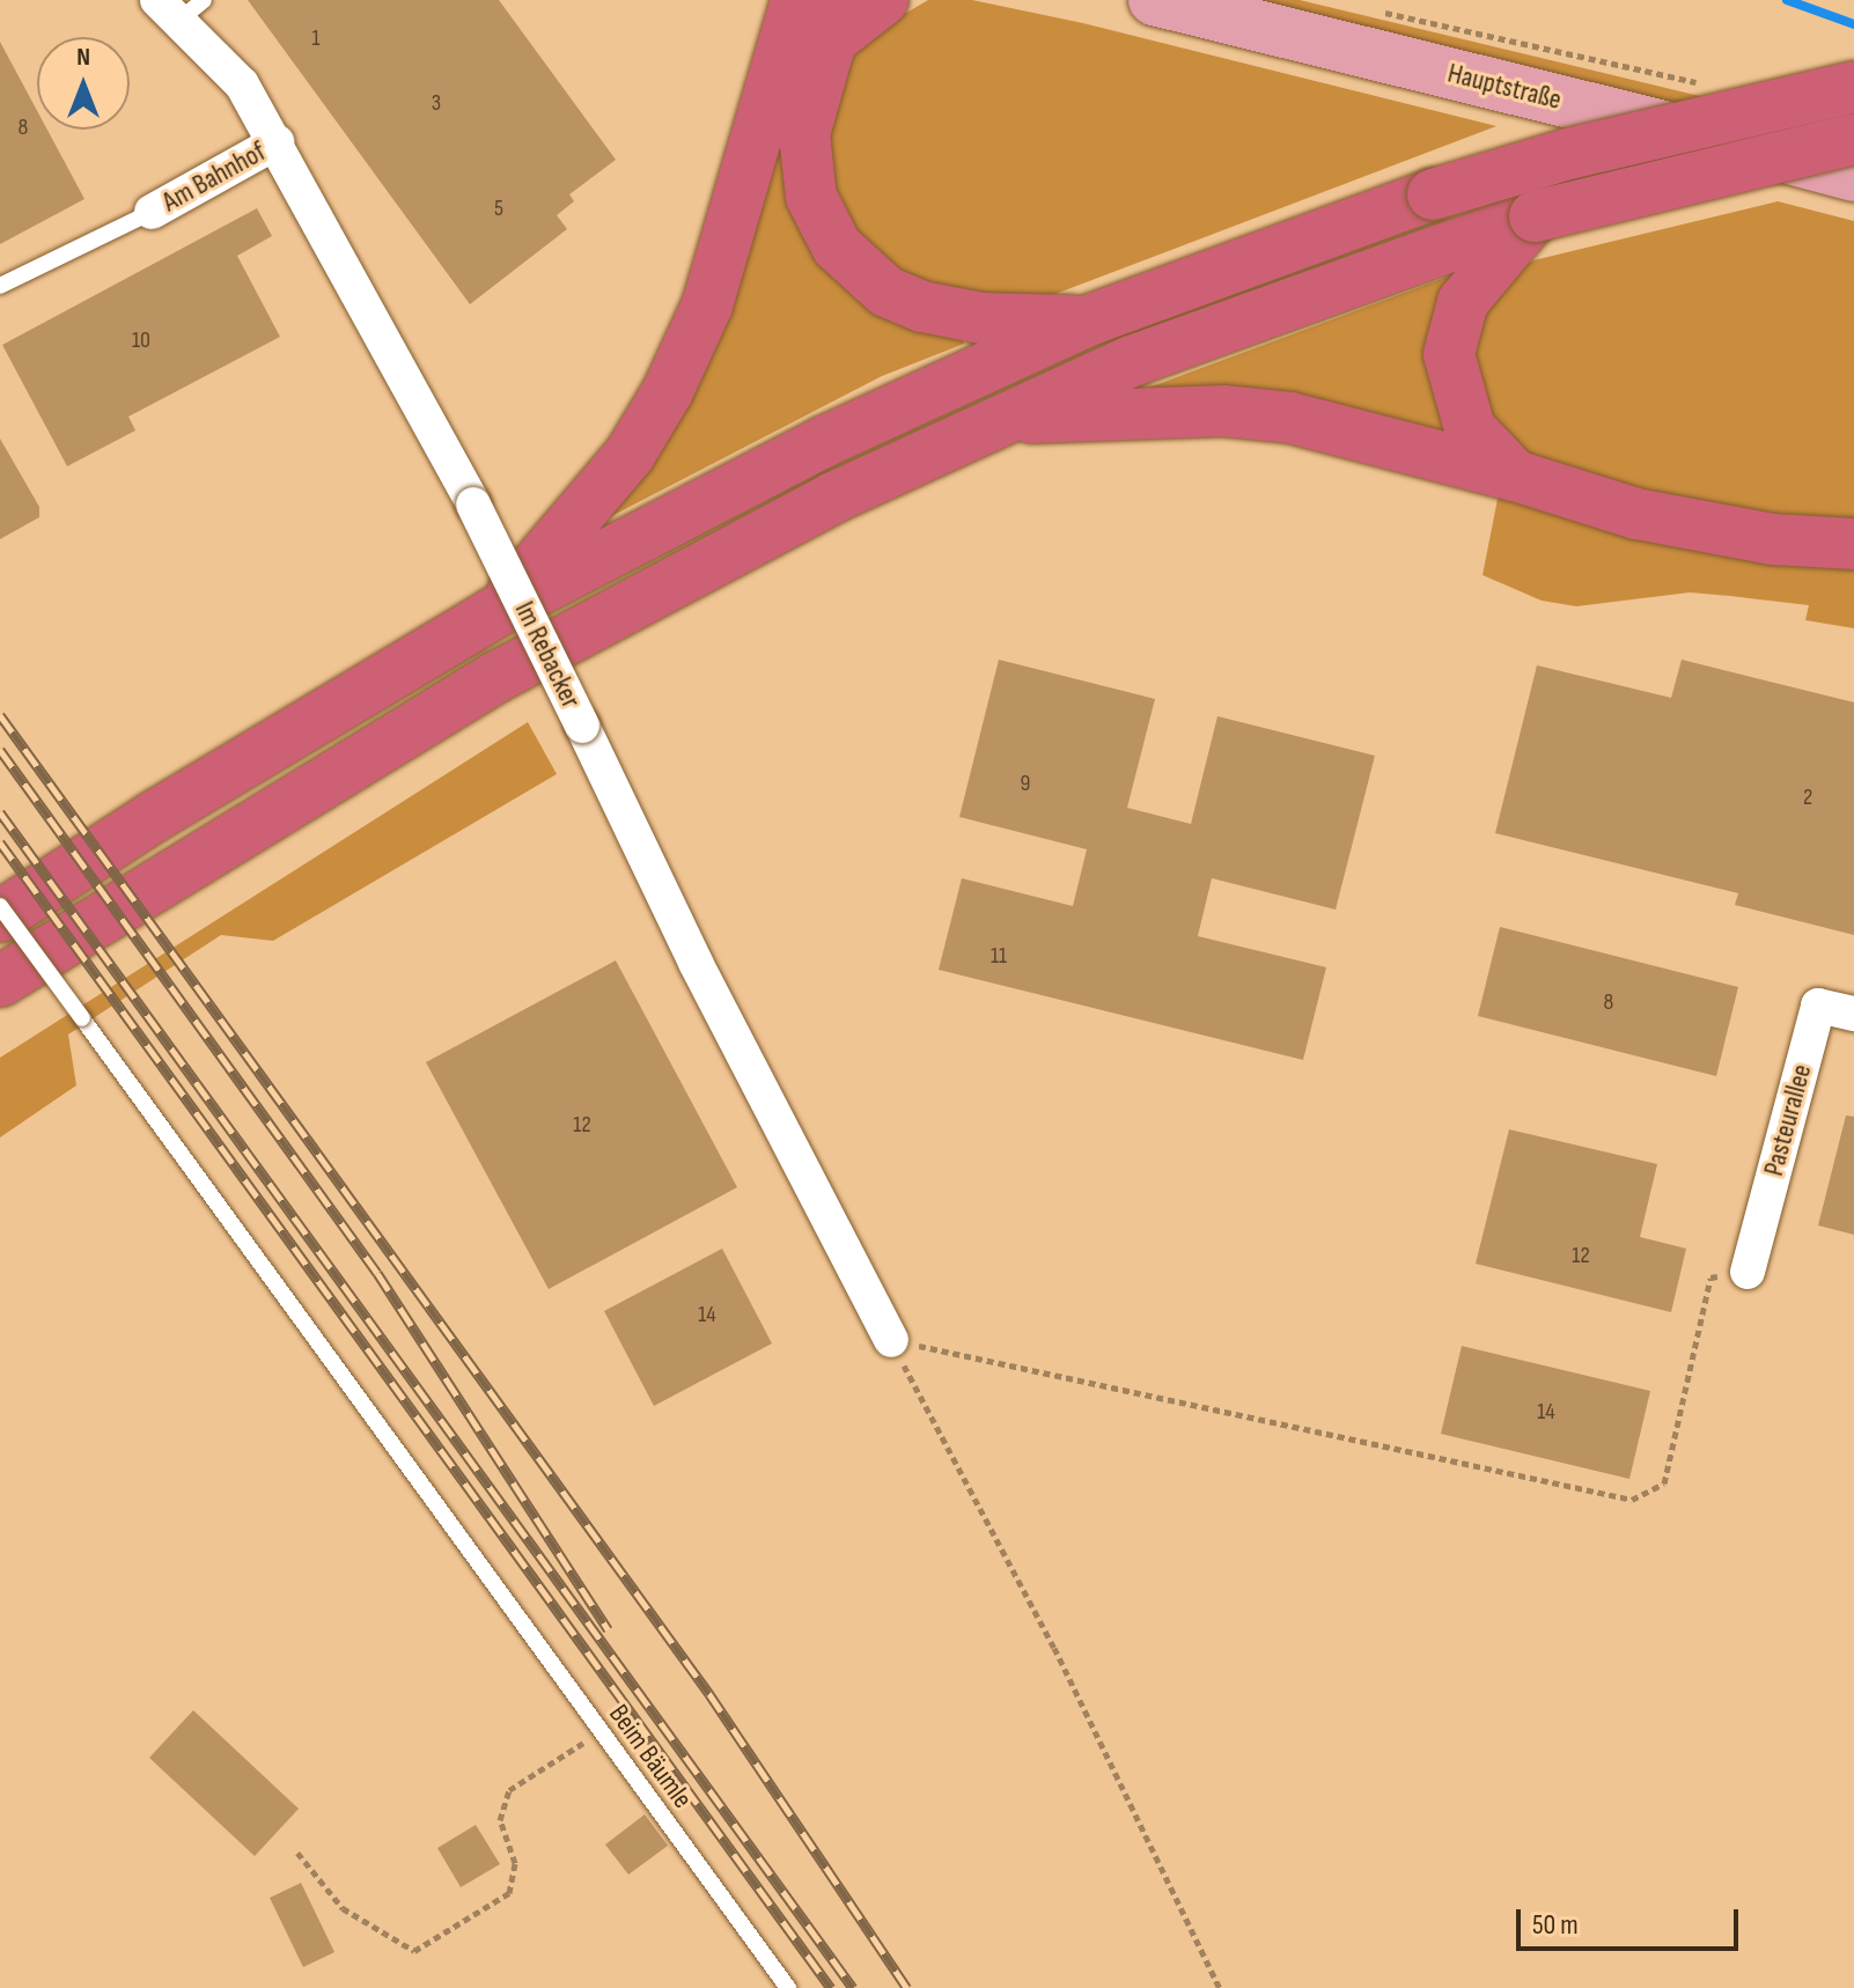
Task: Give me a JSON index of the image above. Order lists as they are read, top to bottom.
{
  "streets": {
    "main road": ["Hauptstraße"],
    "street": ["Am Bahnhof", "Im Rebacker", "Pasteurallee"],
    "lane": ["Beim Bäumle"]
  },
  "crossings": [
    ["Am Bahnhof", "Im Rebacker"]
  ],
  "house_numbers": [
    "1",
    "3",
    "8",
    "5",
    "10",
    "9",
    "2",
    "11",
    "8",
    "12",
    "12",
    "14",
    "14"
  ],
  "scale_bar": "50 m",
  "north": "top"
}
